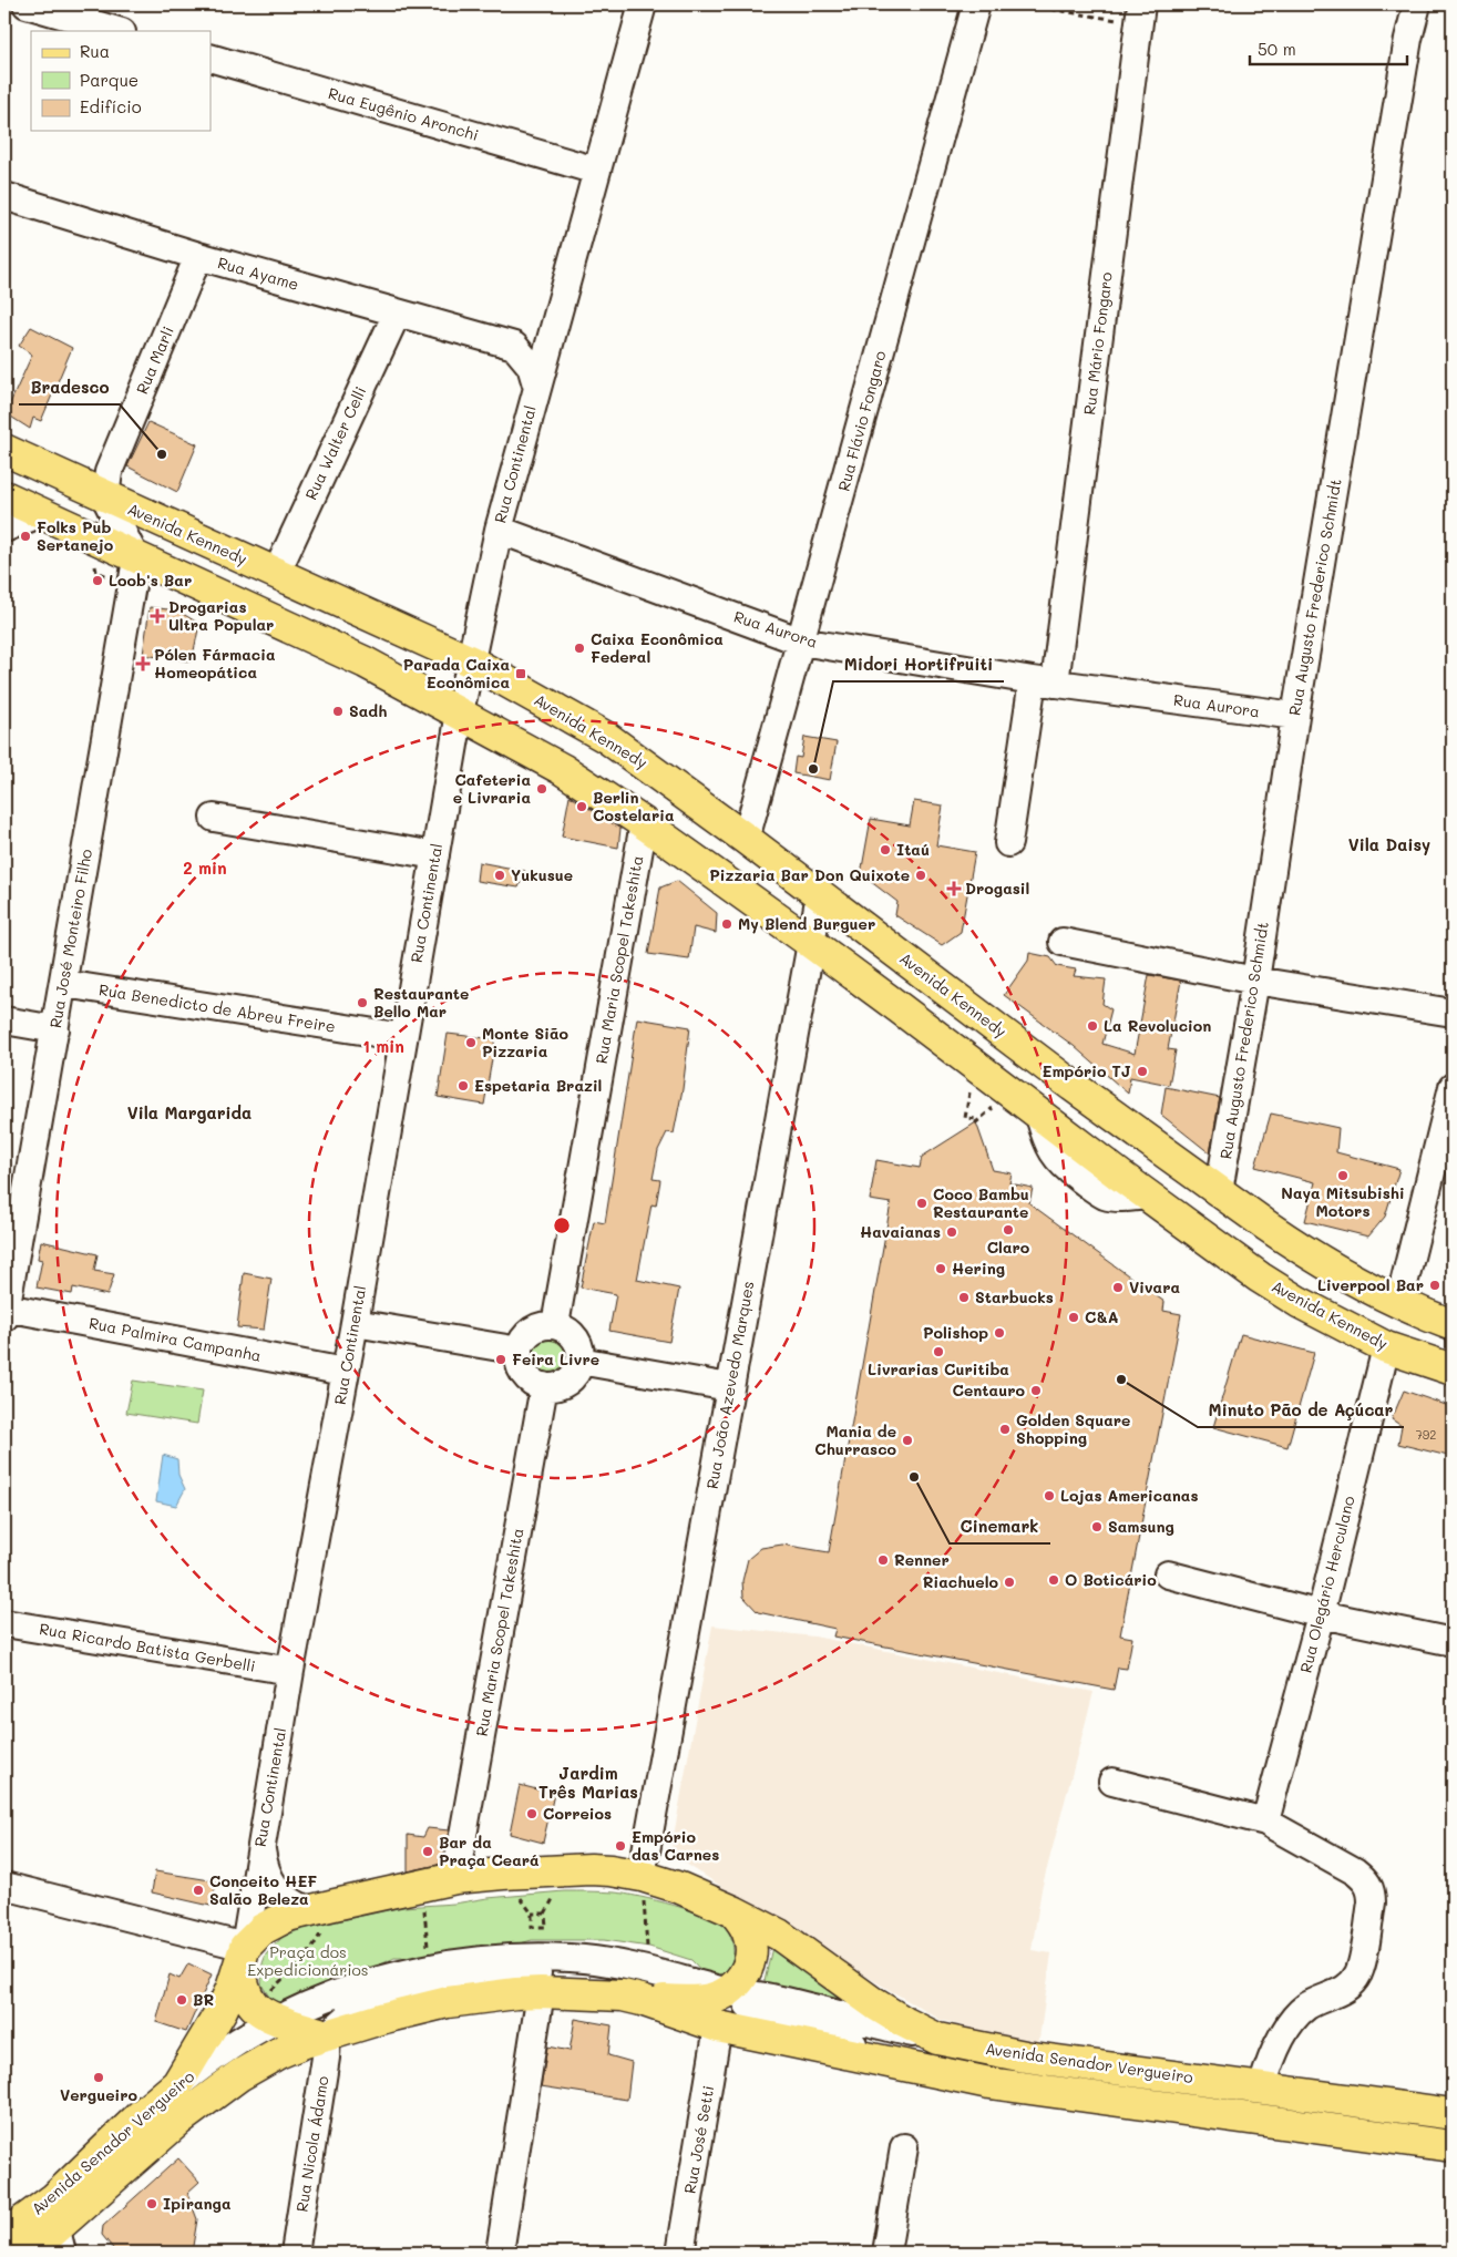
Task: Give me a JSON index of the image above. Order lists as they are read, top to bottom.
{
  "streets": {
    "main road": ["Avenida Kennedy", "Avenida Senador Vergueiro"],
    "street": [
      "Rua Eugênio Aronchi",
      "Rua Ayame",
      "Rua Mário Fongaro",
      "Rua Marli",
      "Rua Flávio Fongaro",
      "Rua Walter Celli",
      "Rua Continental",
      "Rua Augusto Frederico Schmidt",
      "Rua Aurora",
      "Rua José Monteiro Filho",
      "Rua Maria Scopel Takeshita",
      "Rua Benedicto de Abreu Freire",
      "Rua Palmira Campanha",
      "Rua João Azevedo Marques",
      "Rua Olegário Herculano",
      "Rua Ricardo Batista Gerbelli",
      "Rua José Setti",
      "Rua Nicola Ádamo"
    ]
  },
  "crossings": [
    ["Rua Eugênio Aronchi", "Rua Continental"],
    ["Rua Ayame", "Rua Marli"],
    ["Rua Ayame", "Rua Walter Celli"],
    ["Rua Mário Fongaro", "Rua Aurora"],
    ["Rua Marli", "Avenida Kennedy"],
    ["Rua Flávio Fongaro", "Avenida Kennedy"],
    ["Rua Flávio Fongaro", "Rua Aurora"],
    ["Rua Walter Celli", "Avenida Kennedy"],
    ["Rua Continental", "Avenida Kennedy"],
    ["Rua Continental", "Rua Aurora"],
    ["Rua Continental", "Rua Benedicto de Abreu Freire"],
    ["Rua Continental", "Rua Palmira Campanha"],
    ["Rua Continental", "Rua Ricardo Batista Gerbelli"],
    ["Avenida Kennedy", "Rua Augusto Frederico Schmidt"],
    ["Avenida Kennedy", "Rua José Monteiro Filho"],
    ["Avenida Kennedy", "Rua Maria Scopel Takeshita"],
    ["Avenida Kennedy", "Rua João Azevedo Marques"],
    ["Avenida Kennedy", "Rua Olegário Herculano"],
    ["Rua Augusto Frederico Schmidt", "Rua Aurora"],
    ["Rua José Monteiro Filho", "Rua Benedicto de Abreu Freire"],
    ["Rua José Monteiro Filho", "Rua Palmira Campanha"],
    ["Avenida Senador Vergueiro", "Rua José Setti"],
    ["Avenida Senador Vergueiro", "Rua Nicola Ádamo"]
  ],
  "districts": ["Vila Daisy", "Vila Margarida", "Jardim Três Marias"],
  "parks": ["Praça dos Expedicionários"],
  "places": {
    "other": [
      "Bradesco",
      "Folks Pub Sertanejo",
      "Loob's Bar",
      "Caixa Econômica Federal",
      "Sadh",
      "Midori Hortifruiti",
      "Cafeteria e Livraria",
      "Berlin Costelaria",
      "Itaú",
      "Yukusue",
      "Pizzaria Bar Don Quixote",
      "My Blend Burguer",
      "Restaurante Bello Mar",
      "La Revolucion",
      "Monte Sião Pizzaria",
      "Empório TJ",
      "Espetaria Brazil",
      "Naya Mitsubishi Motors",
      "Coco Bambu Restaurante",
      "Claro",
      "Havaianas",
      "Hering",
      "Liverpool Bar",
      "Vivara",
      "Starbucks",
      "C&A",
      "Polishop",
      "Livrarias Curitiba",
      "Feira Livre",
      "Minuto Pão de Açúcar",
      "Centauro",
      "Golden Square Shopping",
      "Mania de Churrasco",
      "Cinemark",
      "Lojas Americanas",
      "Samsung",
      "Renner",
      "O Boticário",
      "Riachuelo",
      "Correios",
      "Empório das Carnes",
      "Bar da Praça Ceará",
      "Conceito HEF Salão Beleza",
      "BR",
      "Vergueiro",
      "Ipiranga"
    ],
    "health": ["Drogarias Ultra Popular", "Pólen Fármacia Homeopática", "Drogasil"],
    "transit": ["Parada Caixa Econômica"]
  },
  "house_numbers": ["792"],
  "legend": ["Rua", "Parque", "Edifício"],
  "scale_bar": "50 m",
  "rings": ["2 min", "1 min"]
}
